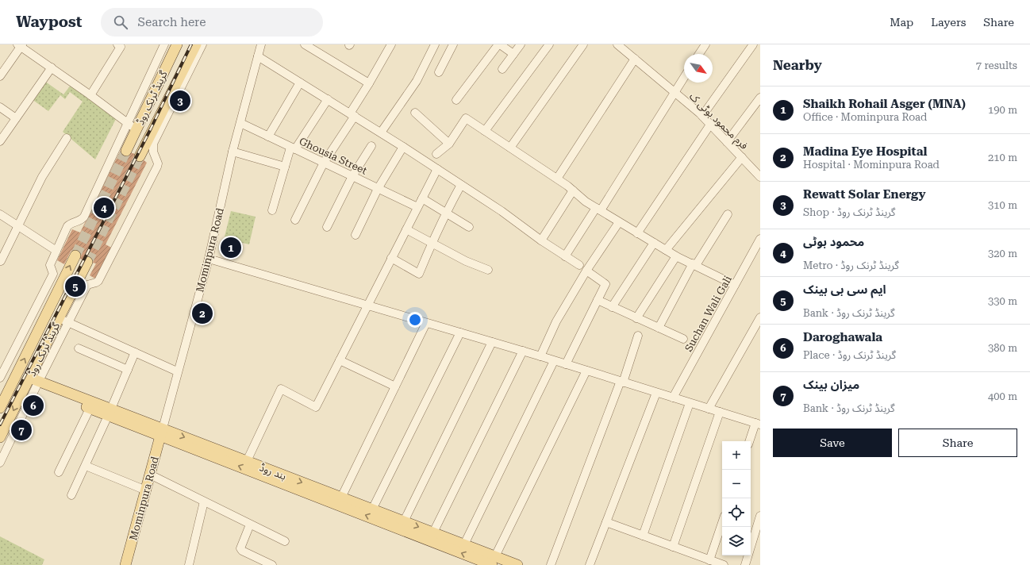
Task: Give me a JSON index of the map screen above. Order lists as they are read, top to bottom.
{
  "streets": {
    "main road": ["گرینڈ ٹرنک روڈ", "Mominpura Road", "بند روڈ"],
    "street": ["فرم محمود بوٹی ک", "Ghousia Street", "Suchan Wali Gali"]
  },
  "crossings": [
    ["گرینڈ ٹرنک روڈ", "بند روڈ"],
    ["Ghousia Street", "Mominpura Road"],
    ["Mominpura Road", "بند روڈ"]
  ],
  "north": "bottom right",
  "page": {
    "header": "Waypost",
    "search": "Search here",
    "nav": ["Map", "Layers", "Share"],
    "heading": ["Nearby", "7 results"],
    "list": [
      {
        "mark": "1",
        "name": "Shaikh Rohail Asger (MNA)",
        "note": "Office · Mominpura Road",
        "value": "190 m"
      },
      {
        "mark": "2",
        "name": "Madina Eye Hospital",
        "note": "Hospital · Mominpura Road",
        "value": "210 m"
      },
      {
        "mark": "3",
        "name": "Rewatt Solar Energy",
        "note": "Shop · گرینڈ ٹرنک روڈ",
        "value": "310 m"
      },
      {
        "mark": "4",
        "name": "محمود بوٹی",
        "note": "Metro · گرینڈ ٹرنک روڈ",
        "value": "320 m"
      },
      {
        "mark": "5",
        "name": "ایم سی بی بینک",
        "note": "Bank · گرینڈ ٹرنک روڈ",
        "value": "330 m"
      },
      {
        "mark": "6",
        "name": "Daroghawala",
        "note": "Place · گرینڈ ٹرنک روڈ",
        "value": "380 m"
      },
      {
        "mark": "7",
        "name": "میزان بینک",
        "note": "Bank · گرینڈ ٹرنک روڈ",
        "value": "400 m"
      }
    ],
    "pins": [
      "3",
      "4",
      "1",
      "5",
      "2",
      "6",
      "7"
    ],
    "buttons": ["Save", "Share"],
    "map_buttons": ["+", "−"]
  }
}
